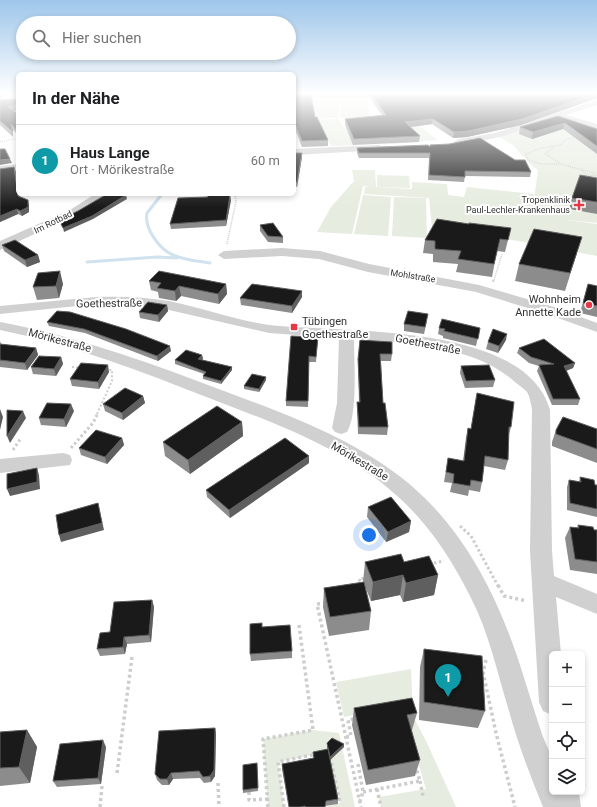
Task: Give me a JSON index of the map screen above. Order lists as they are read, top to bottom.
{
  "streets": {
    "street": [
      "Im Rotbad",
      "Mohlstraße",
      "Goethestraße",
      "Mörikestraße"
    ]
  },
  "crossings": [
    ["Goethestraße", "Mörikestraße"]
  ],
  "places": {
    "health": ["Tropenklinik Paul-Lechler-Krankenhaus"],
    "other": ["Wohnheim Annette Kade"],
    "transit": ["Tübingen Goethestraße"]
  },
  "page": {
    "search": "Hier suchen",
    "heading": "In der Nähe",
    "list": [
      {
        "mark": "1",
        "name": "Haus Lange",
        "note": "Ort · Mörikestraße",
        "value": "60 m"
      }
    ],
    "map_buttons": ["+", "−"],
    "pins": "1"
  }
}
